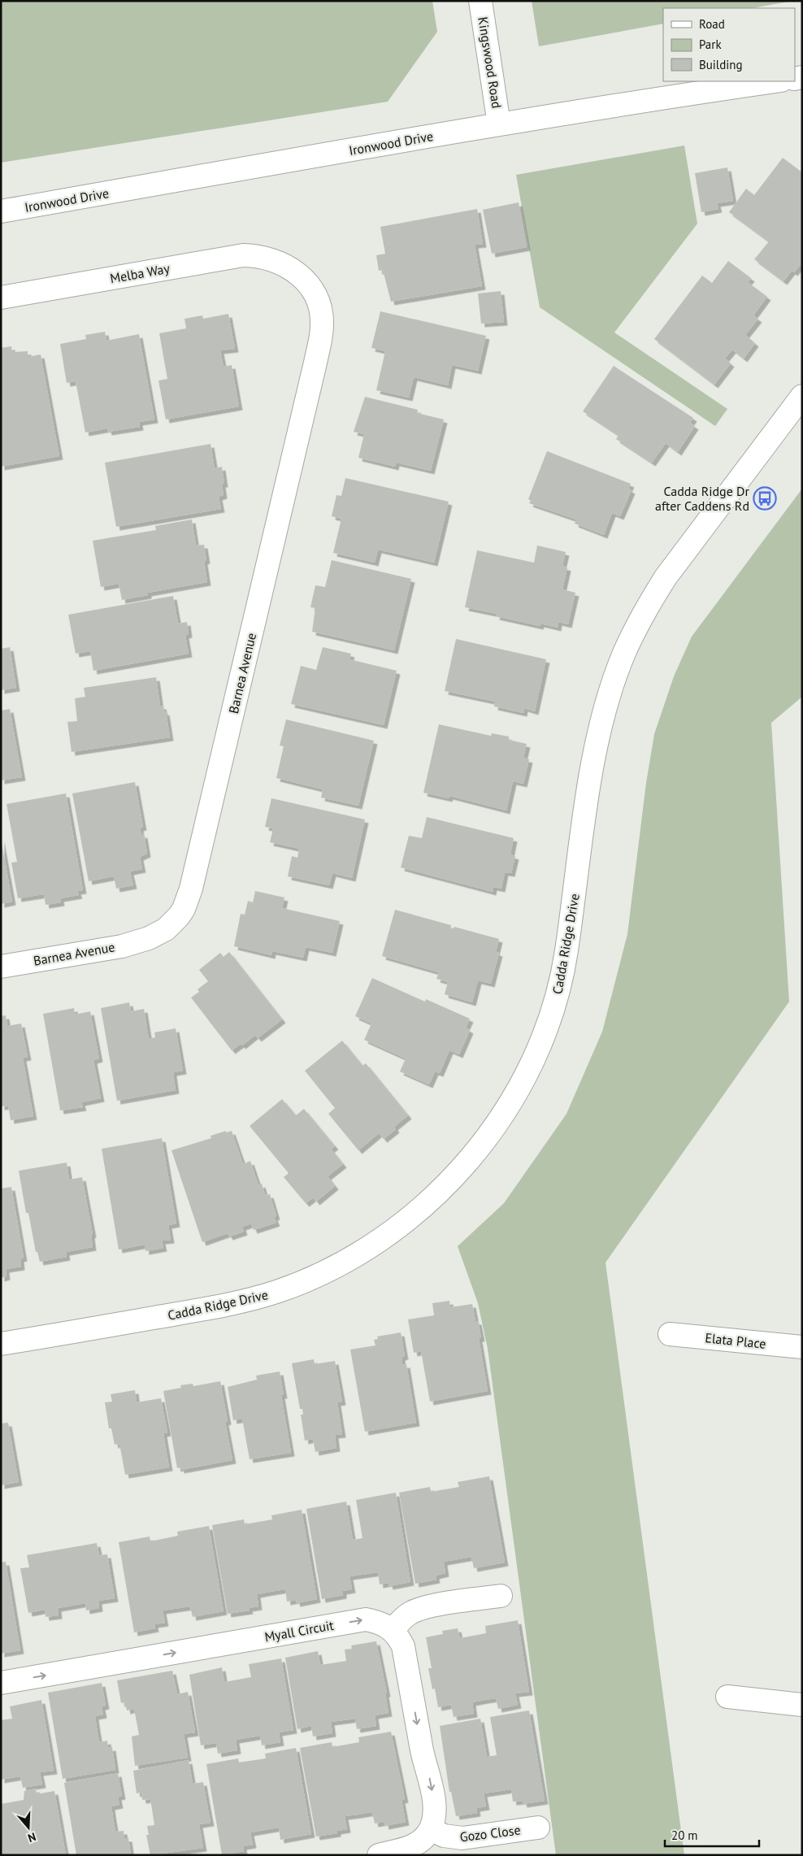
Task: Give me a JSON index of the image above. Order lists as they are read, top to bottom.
{
  "streets": {
    "street": [
      "Kingswood Road",
      "Ironwood Drive",
      "Melba Way",
      "Barnea Avenue",
      "Cadda Ridge Drive",
      "Elata Place",
      "Myall Circuit",
      "Gozo Close"
    ]
  },
  "crossings": [
    ["Kingswood Road", "Ironwood Drive"],
    ["Melba Way", "Barnea Avenue"]
  ],
  "one_way": ["Myall Circuit"],
  "places": {
    "bus stop": ["Cadda Ridge Dr after Caddens Rd"]
  },
  "legend": ["Road", "Park", "Building"],
  "scale_bar": "20 m",
  "north": "bottom"
}
